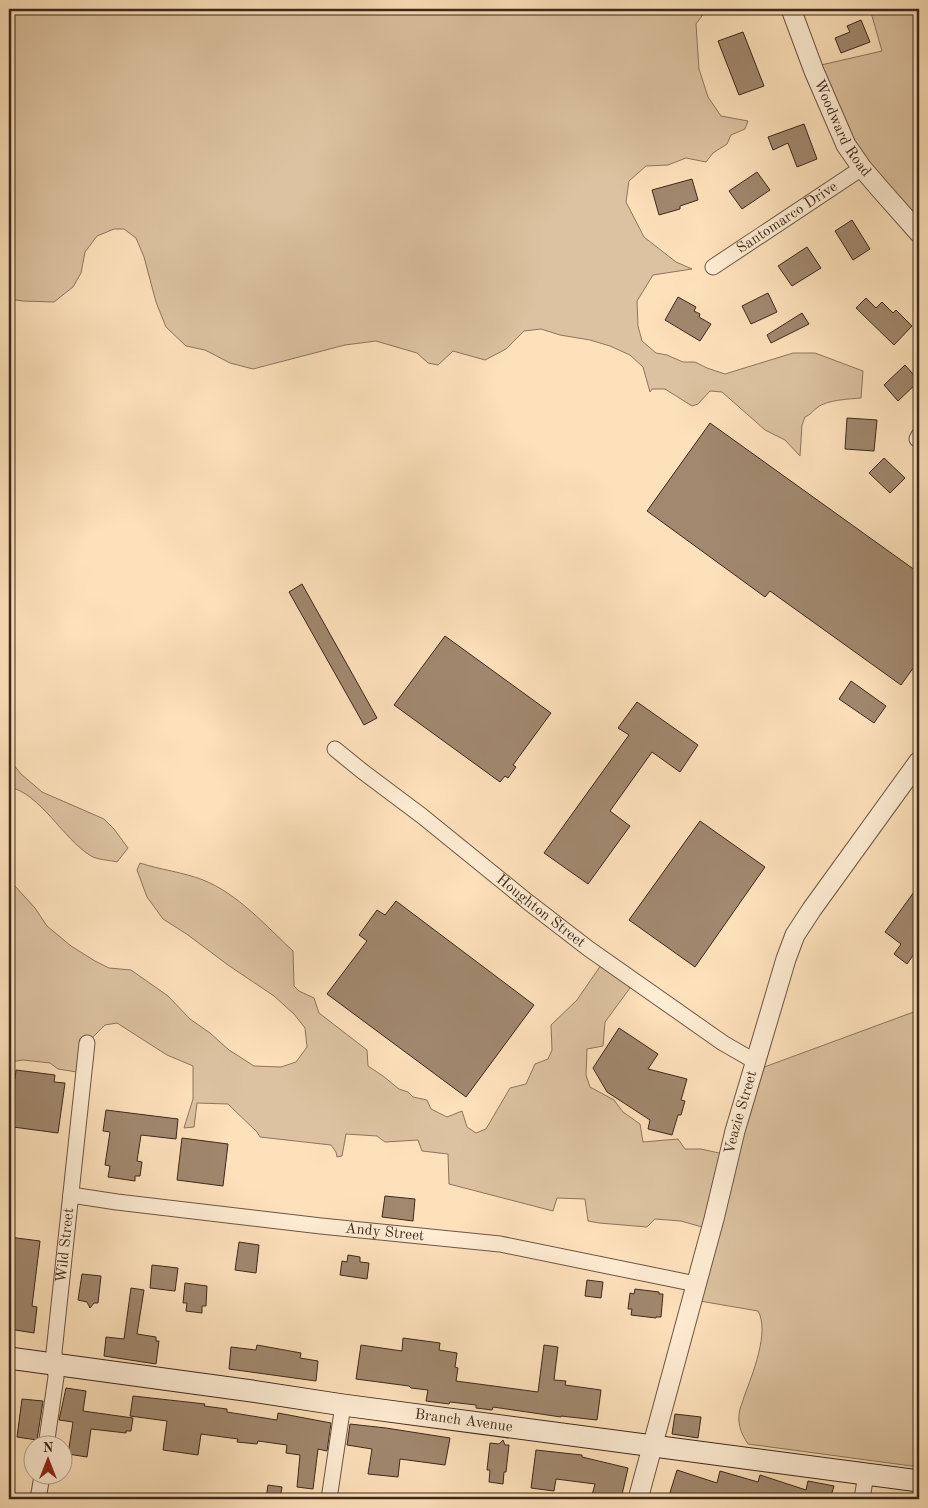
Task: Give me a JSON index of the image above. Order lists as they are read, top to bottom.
{
  "streets": {
    "main road": ["Branch Avenue"],
    "street": [
      "Woodward Road",
      "Santomarco Drive",
      "Houghton Street",
      "Veazie Street",
      "Andy Street",
      "Wild Street"
    ]
  },
  "crossings": [
    ["Woodward Road", "Santomarco Drive"],
    ["Houghton Street", "Veazie Street"],
    ["Veazie Street", "Andy Street"],
    ["Veazie Street", "Branch Avenue"],
    ["Andy Street", "Wild Street"],
    ["Wild Street", "Branch Avenue"]
  ],
  "north": "top"
}
